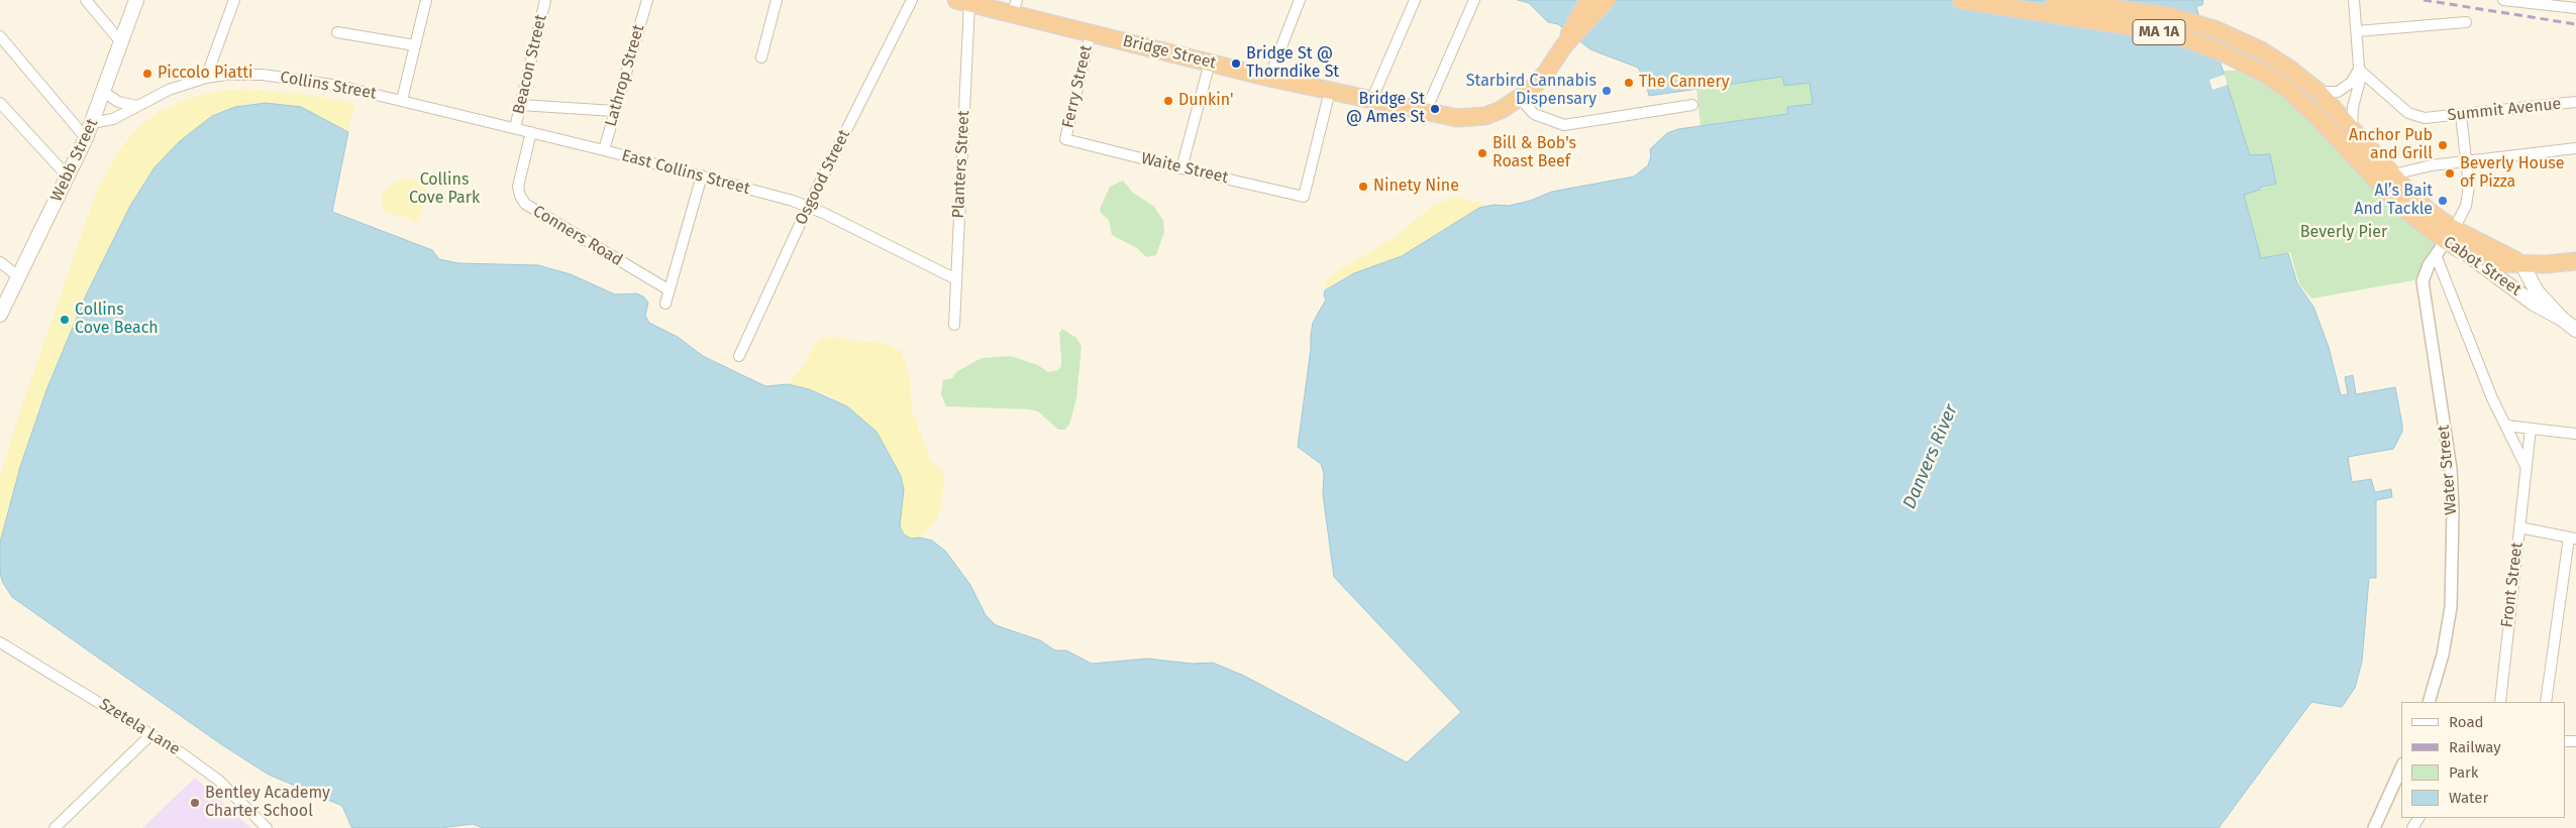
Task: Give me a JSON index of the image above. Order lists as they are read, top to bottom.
{
  "streets": {
    "highway": ["MA 1A", "Bridge Street", "Cabot Street"],
    "main road": ["Webb Street"],
    "street": [
      "Beacon Street",
      "Lathrop Street",
      "Collins Street",
      "Ferry Street",
      "Summit Avenue",
      "Planters Street",
      "Waite Street",
      "East Collins Street",
      "Osgood Street",
      "Conners Road",
      "Water Street",
      "Front Street",
      "Szetela Lane"
    ]
  },
  "crossings": [
    ["MA 1A", "Cabot Street"],
    ["MA 1A", "Water Street"],
    ["Bridge Street", "Ferry Street"],
    ["Bridge Street", "Planters Street"],
    ["Bridge Street", "Waite Street"],
    ["Beacon Street", "East Collins Street"],
    ["Lathrop Street", "East Collins Street"],
    ["Collins Street", "Webb Street"],
    ["Collins Street", "East Collins Street"],
    ["Ferry Street", "Waite Street"],
    ["Planters Street", "East Collins Street"],
    ["East Collins Street", "Osgood Street"],
    ["East Collins Street", "Conners Road"],
    ["Cabot Street", "Water Street"]
  ],
  "water": ["Danvers River"],
  "parks": ["Collins Cove Park", "Beverly Pier"],
  "places": [
    "Bridge St @ Thorndike St",
    "Piccolo Piatti",
    "The Cannery",
    "Starbird Cannabis Dispensary",
    "Dunkin'",
    "Bridge St @ Ames St",
    "Anchor Pub and Grill",
    "Bill & Bob's Roast Beef",
    "Beverly House of Pizza",
    "Ninety Nine",
    "Al’s Bait And Tackle",
    "Collins Cove Beach",
    "Bentley Academy Charter School"
  ],
  "legend": [
    "Road",
    "Railway",
    "Park",
    "Water"
  ]
}
